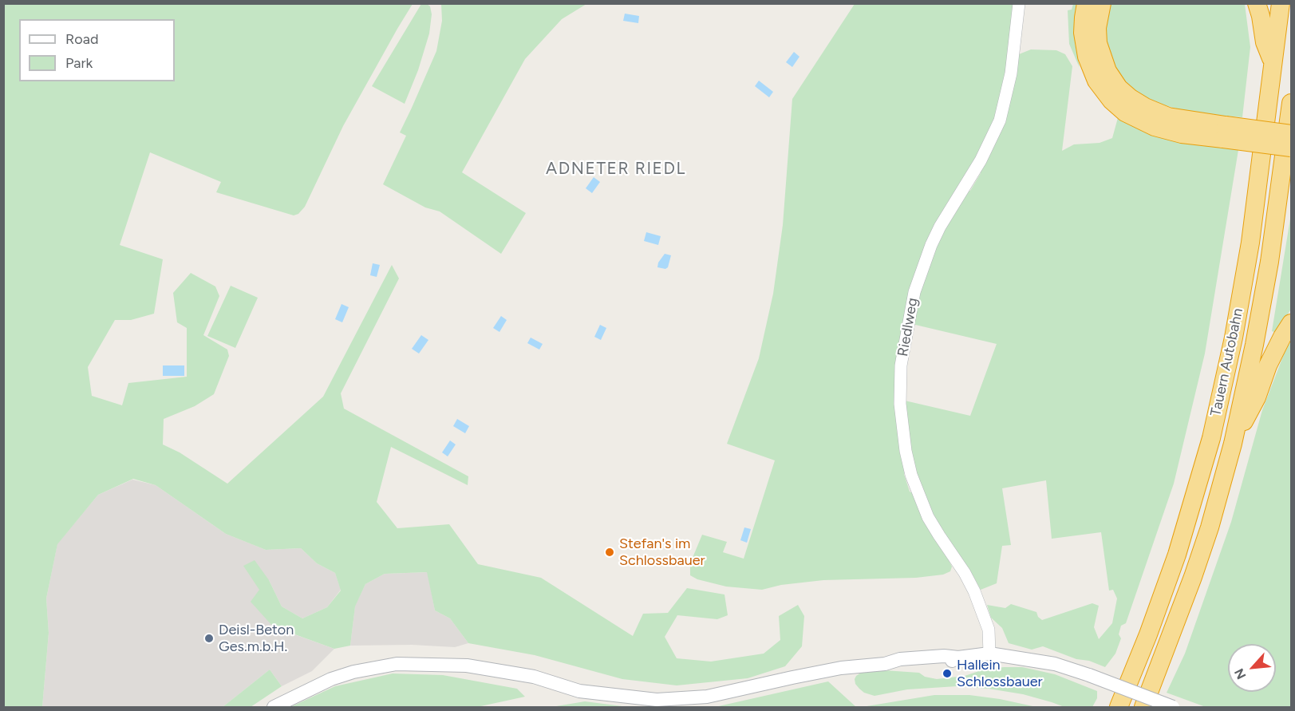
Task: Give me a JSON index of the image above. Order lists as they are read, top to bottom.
{
  "streets": {
    "highway": ["Tauern Autobahn"],
    "street": ["Riedlweg"]
  },
  "districts": ["ADNETER RIEDL"],
  "places": ["Stefan's im Schlossbauer", "Deisl-Beton Ges.m.b.H.", "Hallein Schlossbauer"],
  "legend": ["Road", "Park"],
  "north": "bottom left"
}
